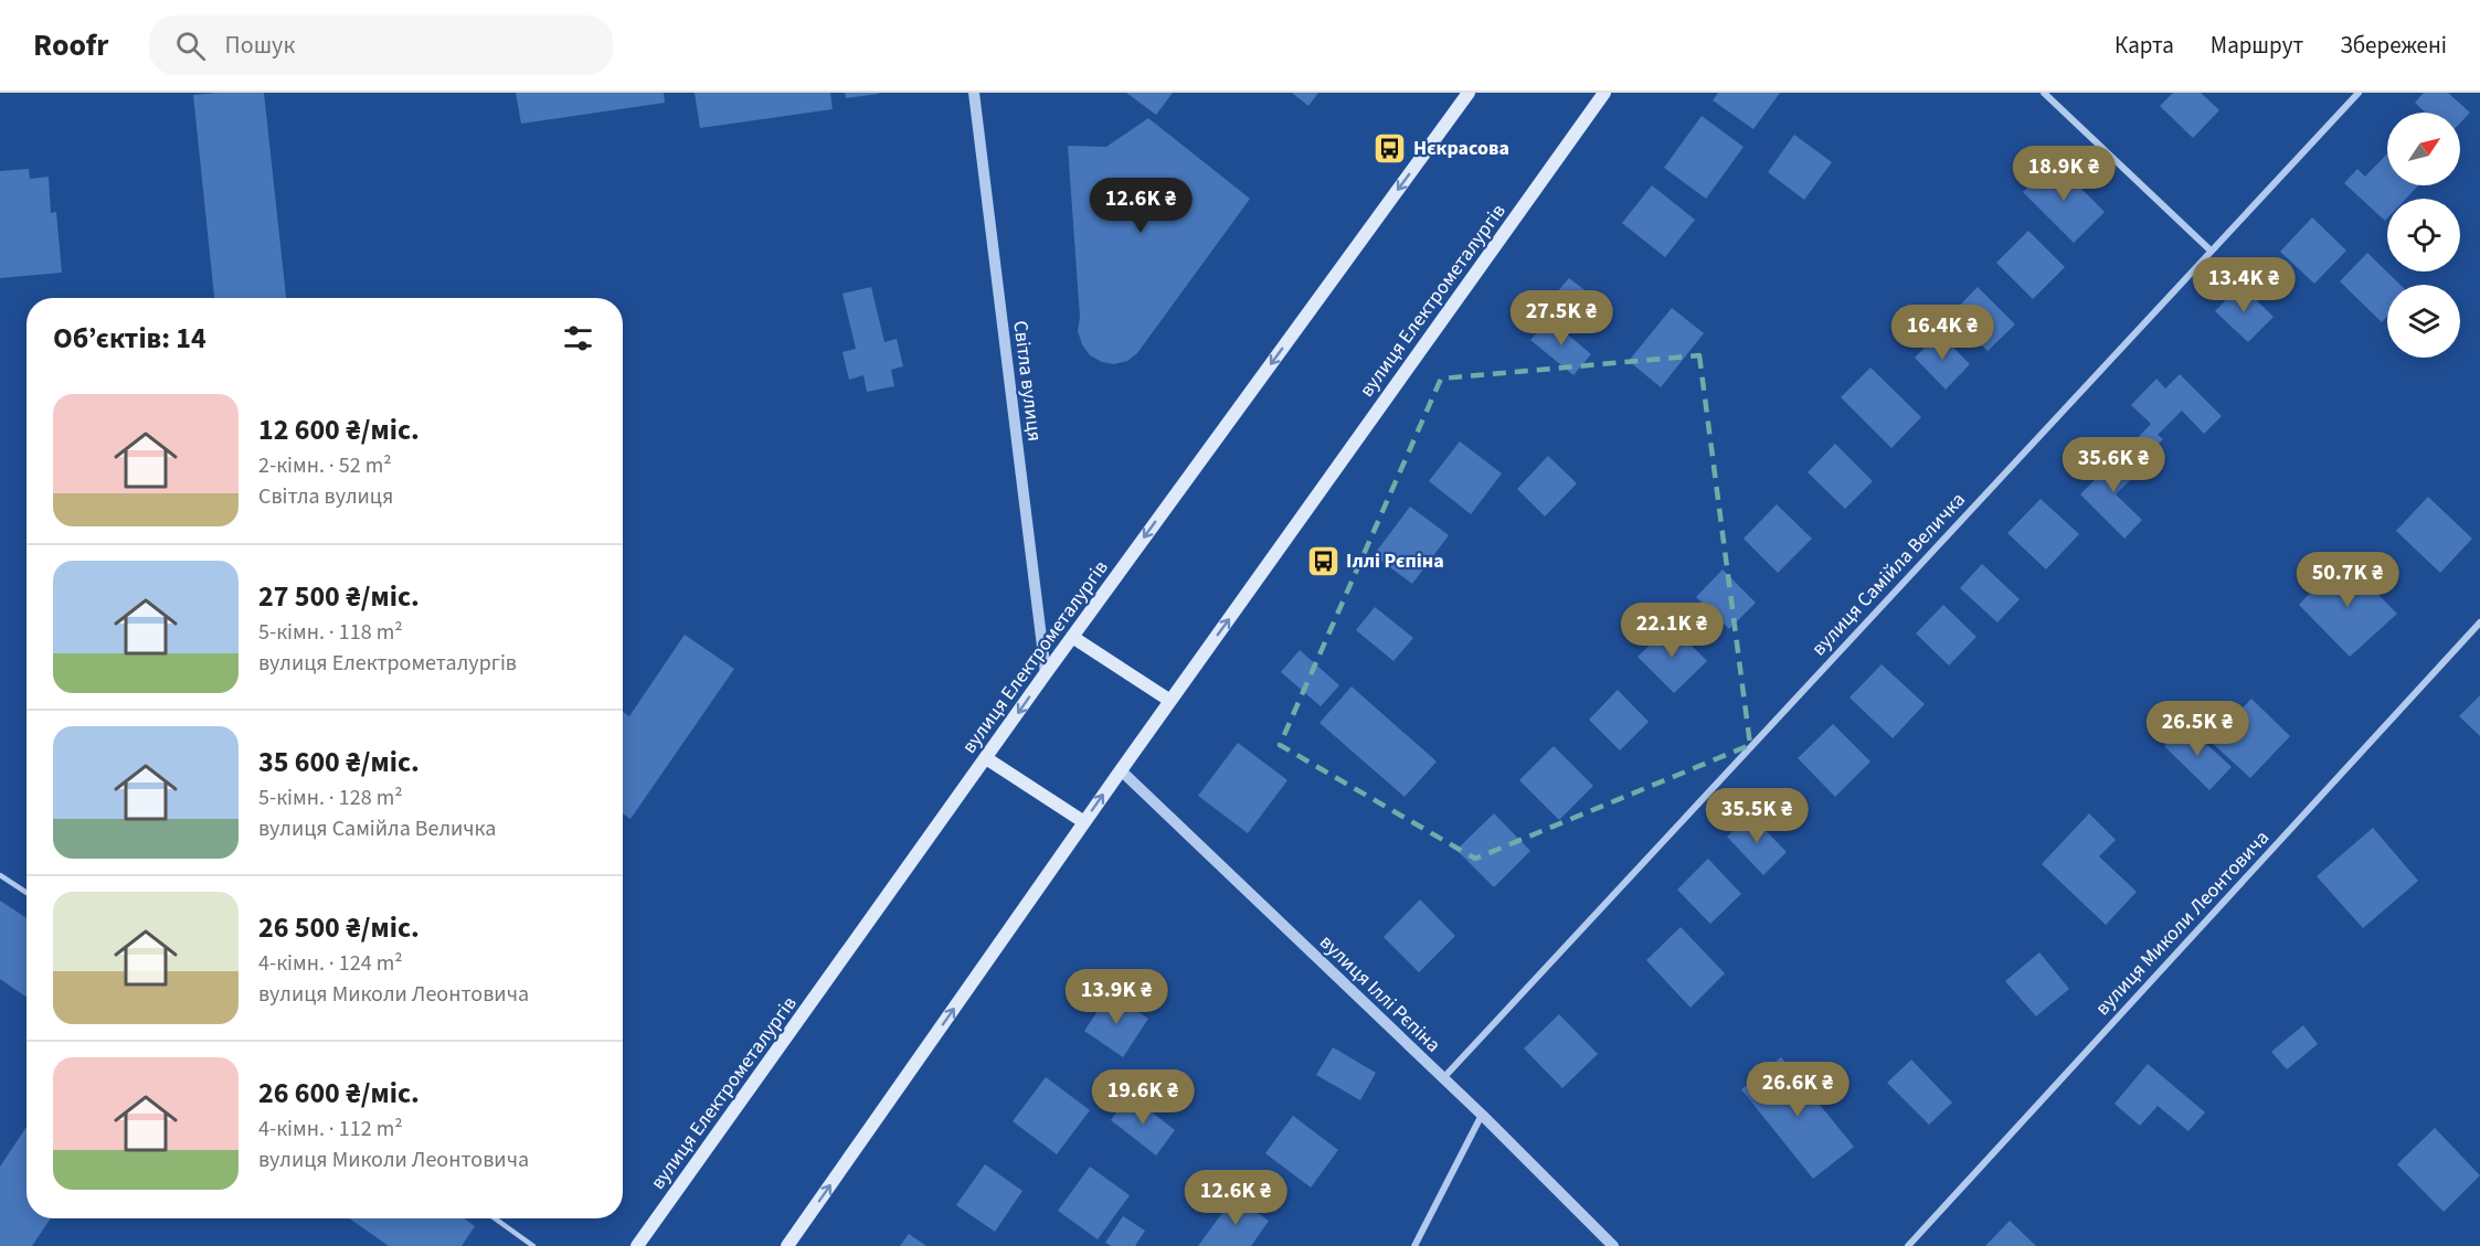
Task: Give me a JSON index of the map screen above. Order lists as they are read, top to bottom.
{
  "streets": {
    "main road": ["вулиця Електрометалургів"],
    "street": [
      "Світла вулиця",
      "вулиця Самійла Величка",
      "вулиця Миколи Леонтовича",
      "вулиця Іллі Рєпіна"
    ]
  },
  "crossings": [
    ["вулиця Електрометалургів", "Світла вулиця"],
    ["вулиця Електрометалургів", "вулиця Іллі Рєпіна"],
    ["вулиця Самійла Величка", "вулиця Іллі Рєпіна"]
  ],
  "places": {
    "bus stop": ["Нєкрасова", "Іллі Рєпіна"]
  },
  "north": "top right",
  "page": {
    "header": "Roofr",
    "search": "Пошук",
    "nav": ["Карта", "Маршрут", "Збережені"],
    "price": [
      "18.9K ₴",
      "12.6K ₴",
      "13.4K ₴",
      "27.5K ₴",
      "16.4K ₴",
      "35.6K ₴",
      "50.7K ₴",
      "22.1K ₴",
      "26.5K ₴",
      "35.5K ₴",
      "13.9K ₴",
      "26.6K ₴",
      "19.6K ₴",
      "12.6K ₴"
    ],
    "heading": "Об’єктів: 14",
    "list": [
      {
        "name": "12 600 ₴/міс.",
        "note": "2-кімн. · 52 m² · Світла вулиця"
      },
      {
        "name": "27 500 ₴/міс.",
        "note": "5-кімн. · 118 m² · вулиця Електрометалургів"
      },
      {
        "name": "35 600 ₴/міс.",
        "note": "5-кімн. · 128 m² · вулиця Самійла Величка"
      },
      {
        "name": "26 500 ₴/міс.",
        "note": "4-кімн. · 124 m² · вулиця Миколи Леонтовича"
      },
      {
        "name": "26 600 ₴/міс.",
        "note": "4-кімн. · 112 m² · вулиця Миколи Леонтовича"
      }
    ]
  }
}
